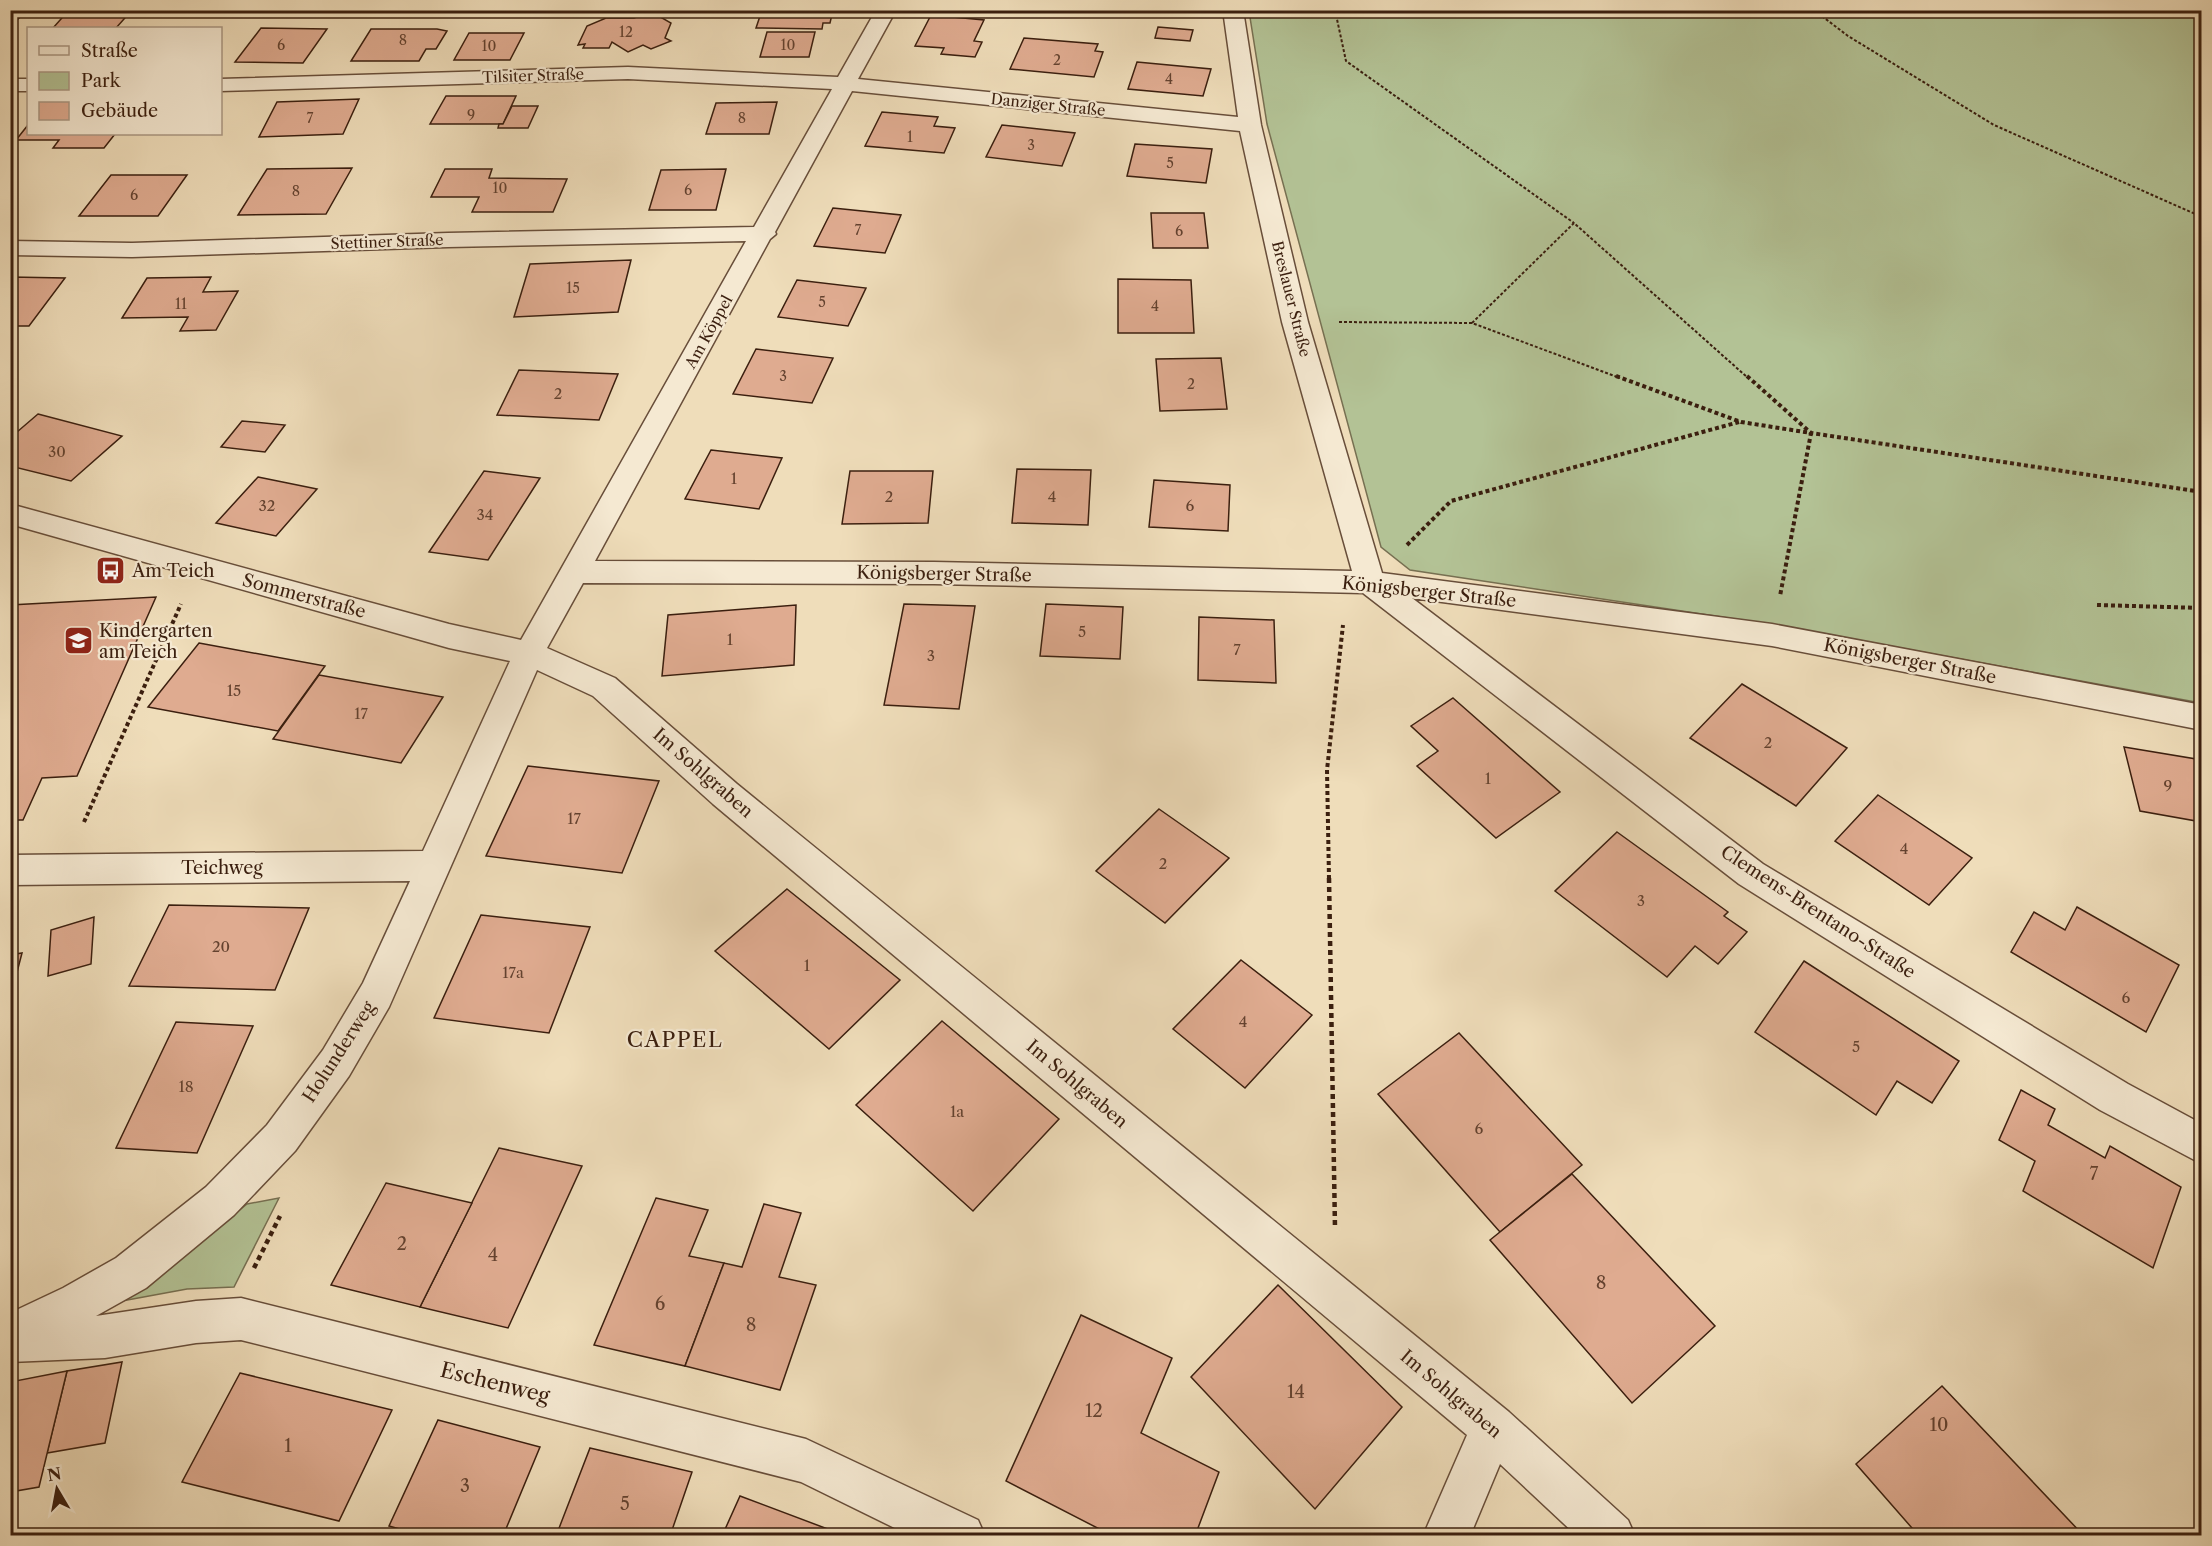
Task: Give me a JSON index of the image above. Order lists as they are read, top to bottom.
{
  "streets": {
    "street": [
      "Tilsiter Straße",
      "Danziger Straße",
      "Stettiner Straße",
      "Breslauer Straße",
      "Am Köppel",
      "Königsberger Straße",
      "Sommerstraße",
      "Im Sohlgraben",
      "Teichweg",
      "Clemens-Brentano-Straße",
      "Holunderweg",
      "Eschenweg"
    ]
  },
  "crossings": [
    ["Tilsiter Straße", "Danziger Straße"],
    ["Tilsiter Straße", "Am Köppel"],
    ["Danziger Straße", "Breslauer Straße"],
    ["Danziger Straße", "Am Köppel"],
    ["Stettiner Straße", "Am Köppel"],
    ["Breslauer Straße", "Königsberger Straße"],
    ["Breslauer Straße", "Clemens-Brentano-Straße"],
    ["Am Köppel", "Königsberger Straße"],
    ["Am Köppel", "Sommerstraße"],
    ["Am Köppel", "Im Sohlgraben"],
    ["Am Köppel", "Holunderweg"],
    ["Königsberger Straße", "Clemens-Brentano-Straße"],
    ["Sommerstraße", "Im Sohlgraben"],
    ["Sommerstraße", "Holunderweg"],
    ["Im Sohlgraben", "Holunderweg"],
    ["Teichweg", "Holunderweg"]
  ],
  "districts": ["CAPPEL"],
  "places": {
    "bus stop": ["Am Teich"],
    "school or university": ["Kindergarten am Teich"]
  },
  "house_numbers": [
    "12",
    "8",
    "6",
    "10",
    "10",
    "2",
    "4",
    "9",
    "7",
    "8",
    "1",
    "3",
    "5",
    "10",
    "6",
    "8",
    "6",
    "7",
    "6",
    "15",
    "5",
    "11",
    "4",
    "3",
    "2",
    "2",
    "30",
    "1",
    "2",
    "4",
    "32",
    "6",
    "34",
    "5",
    "1",
    "7",
    "3",
    "15",
    "17",
    "2",
    "1",
    "9",
    "17",
    "4",
    "2",
    "3",
    "20",
    "1",
    "17a",
    "6",
    "4",
    "5",
    "18",
    "1a",
    "6",
    "7",
    "2",
    "4",
    "8",
    "6",
    "8",
    "14",
    "12",
    "10",
    "1",
    "3",
    "5"
  ],
  "legend": ["Straße", "Park", "Gebäude"],
  "north": "top"
}
